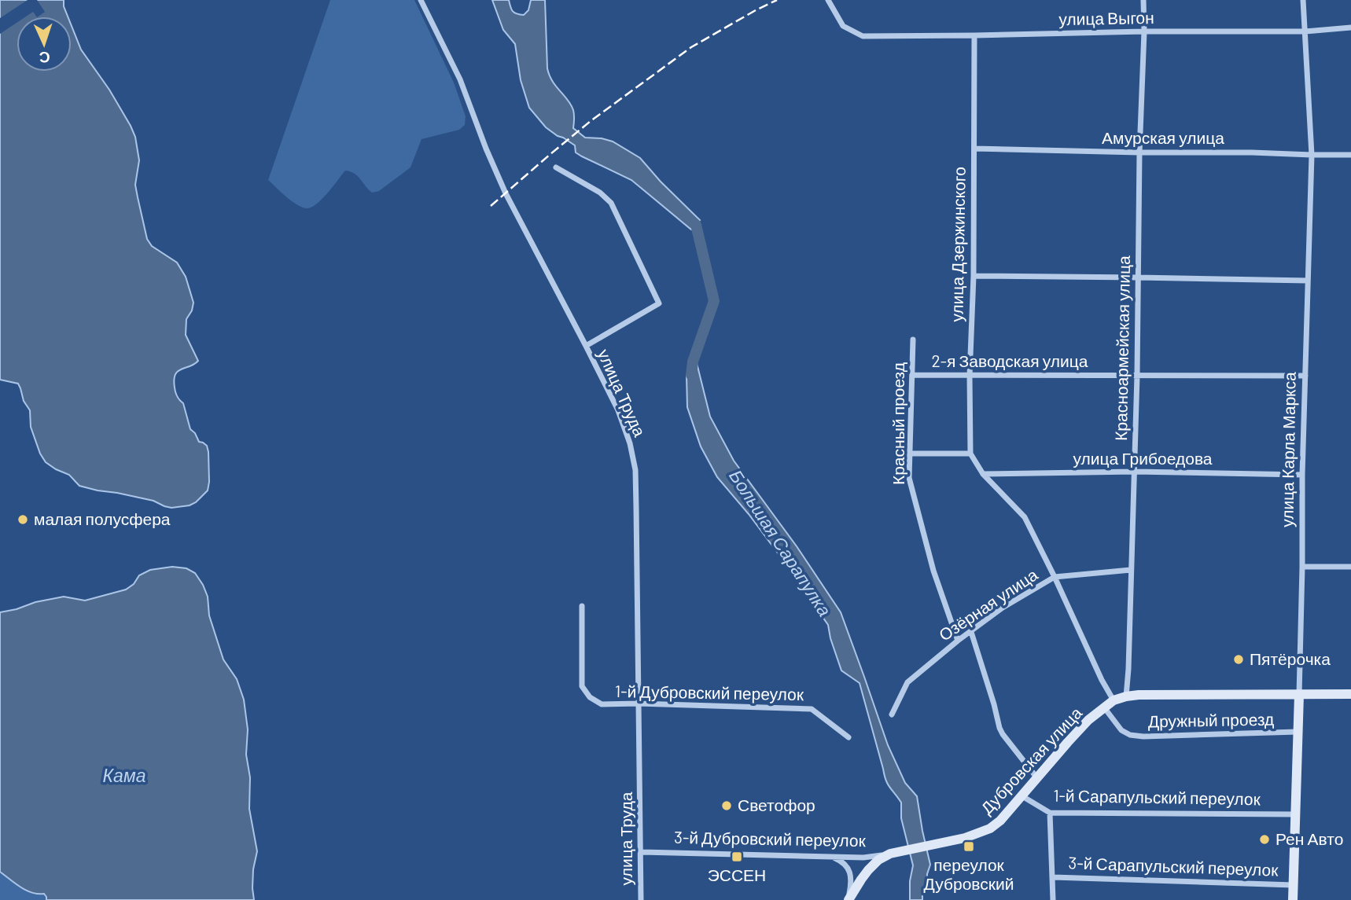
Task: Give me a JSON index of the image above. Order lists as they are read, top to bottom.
{
  "streets": {
    "main road": ["улица Карла Маркса", "Дубровская улица"],
    "street": [
      "улица Выгон",
      "Амурская улица",
      "улица Дзержинского",
      "Красноармейская улица",
      "2-я Заводская улица",
      "улица Труда",
      "Красный проезд",
      "улица Грибоедова",
      "Озёрная улица",
      "1-й Дубровский переулок",
      "Дружный проезд",
      "1-й Сарапульский переулок",
      "3-й Дубровский переулок",
      "3-й Сарапульский переулок"
    ]
  },
  "crossings": [
    ["улица Выгон", "улица Дзержинского"],
    ["улица Выгон", "Красноармейская улица"],
    ["улица Выгон", "улица Карла Маркса"],
    ["Амурская улица", "улица Дзержинского"],
    ["Амурская улица", "Красноармейская улица"],
    ["Амурская улица", "улица Карла Маркса"],
    ["улица Дзержинского", "2-я Заводская улица"],
    ["Красноармейская улица", "2-я Заводская улица"],
    ["Красноармейская улица", "улица Грибоедова"],
    ["Красноармейская улица", "Озёрная улица"],
    ["Красноармейская улица", "Дубровская улица"],
    ["2-я Заводская улица", "Красный проезд"],
    ["2-я Заводская улица", "улица Карла Маркса"],
    ["улица Труда", "1-й Дубровский переулок"],
    ["улица Труда", "3-й Дубровский переулок"],
    ["Красный проезд", "Озёрная улица"],
    ["улица Карла Маркса", "улица Грибоедова"],
    ["улица Карла Маркса", "Дружный проезд"],
    ["улица Карла Маркса", "Дубровская улица"],
    ["улица Карла Маркса", "1-й Сарапульский переулок"],
    ["улица Карла Маркса", "3-й Сарапульский переулок"],
    ["Дружный проезд", "Дубровская улица"],
    ["Дубровская улица", "1-й Сарапульский переулок"],
    ["Дубровская улица", "3-й Дубровский переулок"]
  ],
  "water": ["Большая Сарапулка", "Кама"],
  "places": {
    "other": [
      "малая полусфера",
      "Пятёрочка",
      "Светофор",
      "Рен Авто"
    ],
    "transit": ["переулок Дубровский", "ЭССЕН"]
  },
  "north": "bottom"
}
